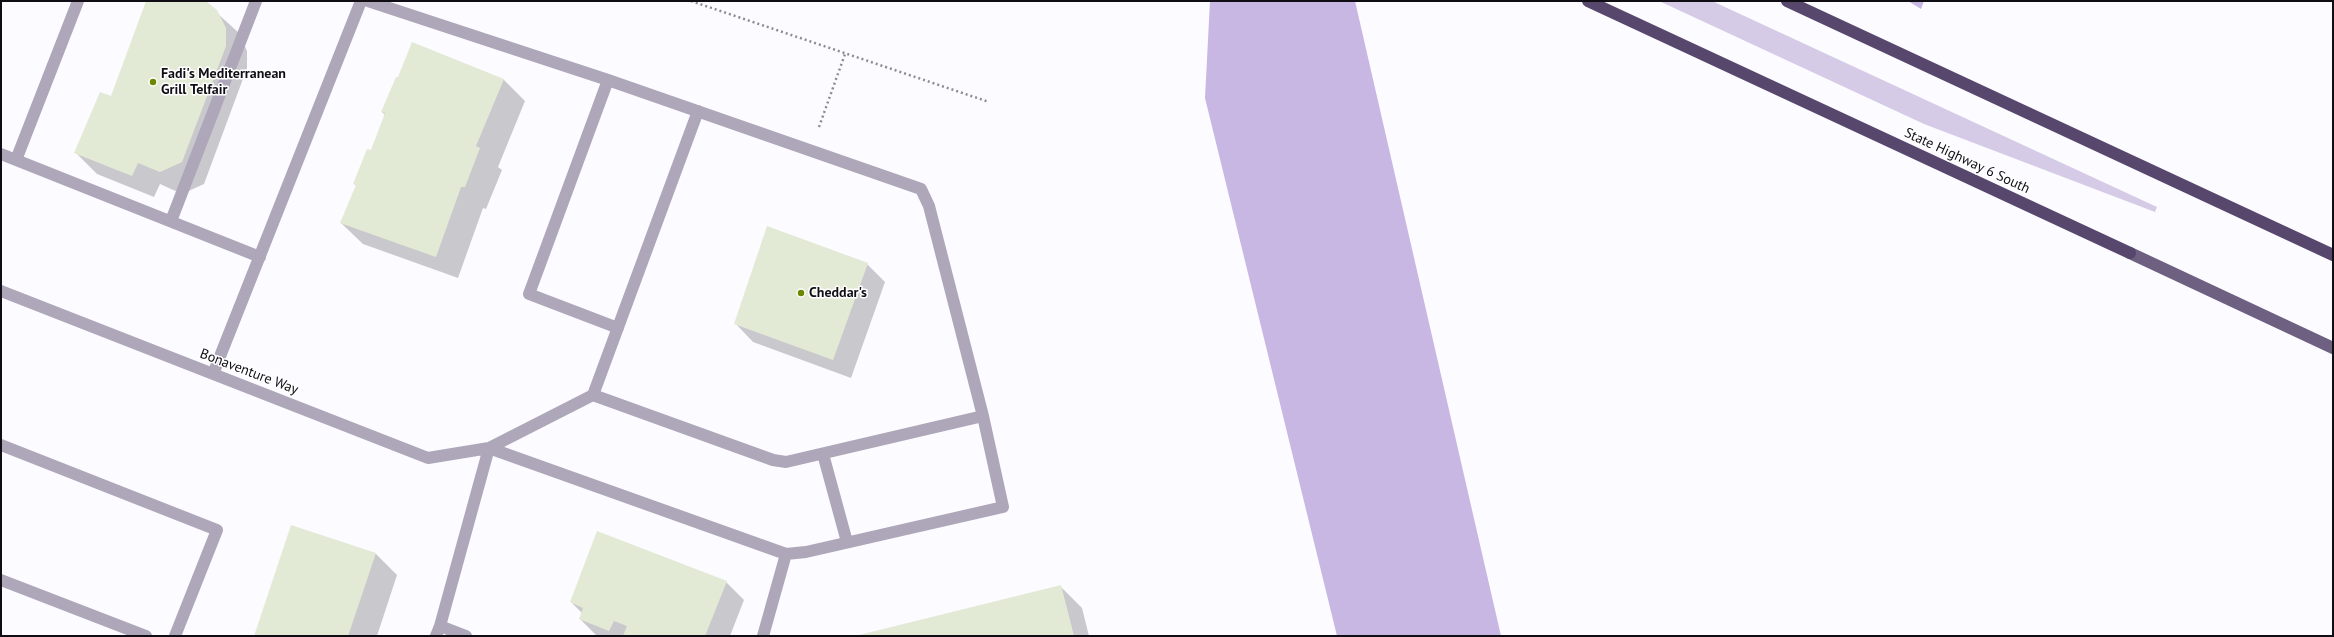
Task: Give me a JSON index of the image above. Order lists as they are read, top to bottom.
{
  "streets": {
    "highway": ["State Highway 6 South"],
    "street": ["Bonaventure Way"]
  },
  "places": ["Fadi's Mediterranean Grill Telfair", "Cheddar's"]
}
